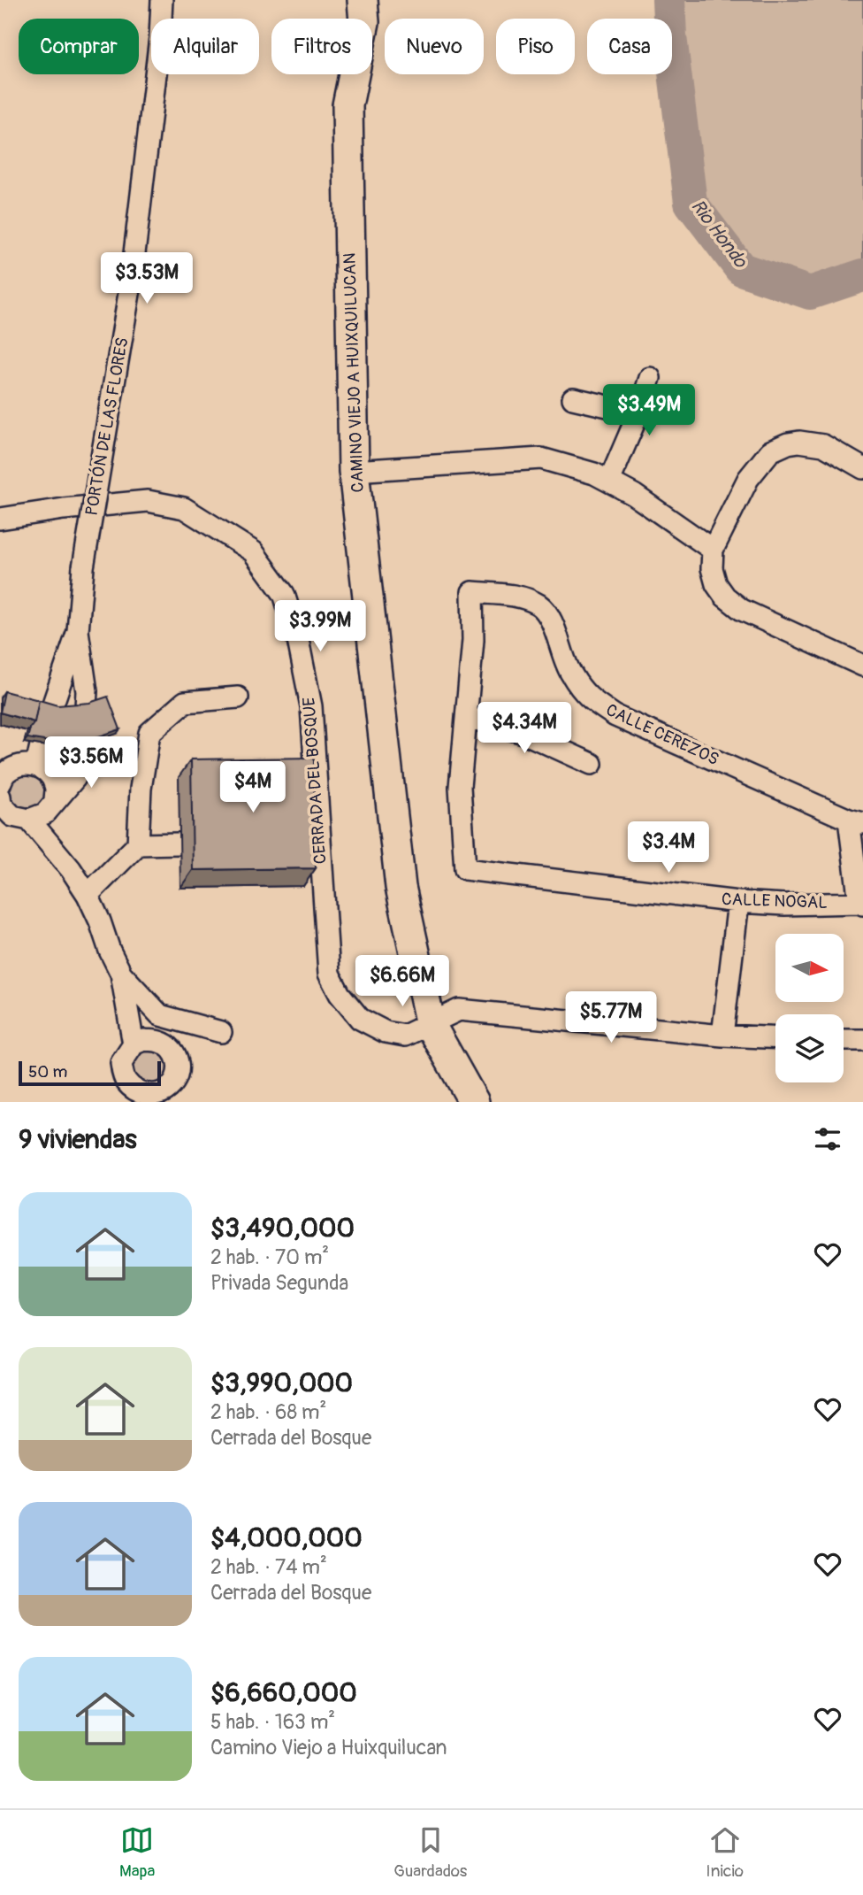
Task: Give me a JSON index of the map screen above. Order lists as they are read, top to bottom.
{
  "streets": {
    "main road": ["CAMINO VIEJO A HUIXQUILUCAN"],
    "street": [
      "PORTÓN DE LAS FLORES",
      "CALLE CEREZOS",
      "CERRADA DEL BOSQUE",
      "CALLE NOGAL"
    ]
  },
  "crossings": [
    ["CAMINO VIEJO A HUIXQUILUCAN", "CERRADA DEL BOSQUE"],
    ["CALLE CEREZOS", "CALLE NOGAL"]
  ],
  "water": ["Rio Hondo"],
  "scale_bar": "50 m",
  "north": "right",
  "page": {
    "chip": [
      "Comprar",
      "Alquilar",
      "Filtros",
      "Nuevo",
      "Piso",
      "Casa"
    ],
    "price": [
      "$3.53M",
      "$3.49M",
      "$3.99M",
      "$4.34M",
      "$3.56M",
      "$4M",
      "$3.4M",
      "$6.66M",
      "$5.77M"
    ],
    "scale": "50 m",
    "heading": "9 viviendas",
    "list": [
      {
        "name": "$3,490,000",
        "note": "2 hab. · 70 m² · Privada Segunda"
      },
      {
        "name": "$3,990,000",
        "note": "2 hab. · 68 m² · Cerrada del Bosque"
      },
      {
        "name": "$4,000,000",
        "note": "2 hab. · 74 m² · Cerrada del Bosque"
      },
      {
        "name": "$6,660,000",
        "note": "5 hab. · 163 m² · Camino Viejo a Huixquilucan"
      }
    ],
    "tabs": ["Mapa", "Guardados", "Inicio"]
  }
}
